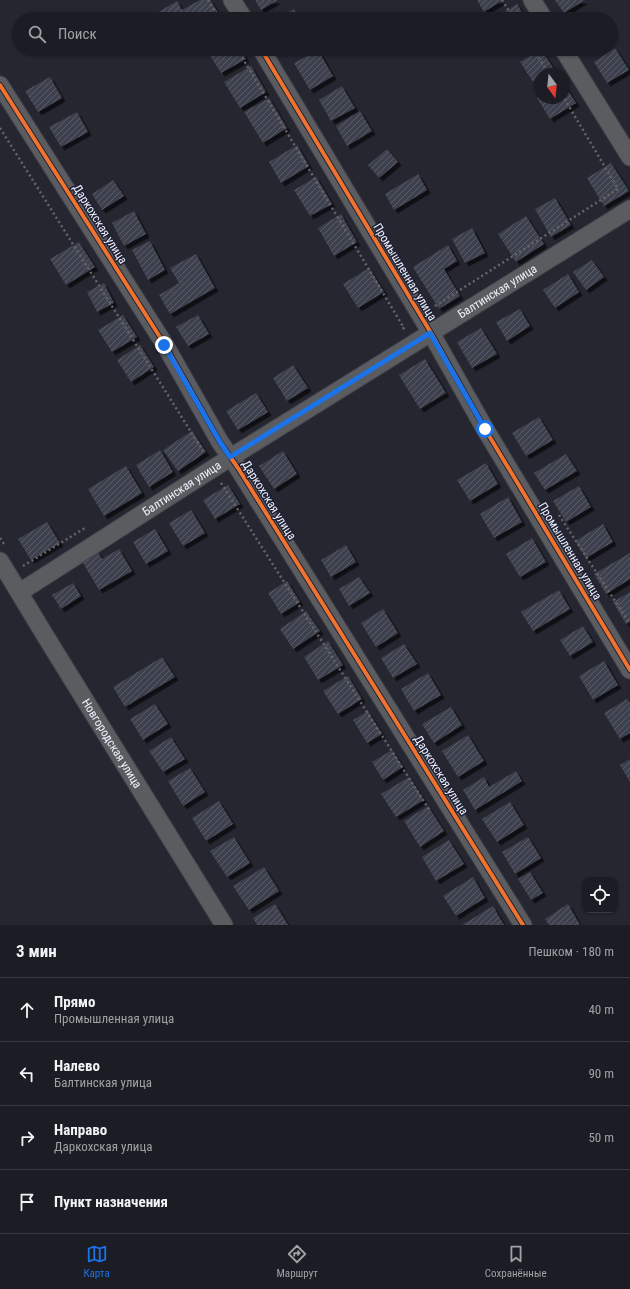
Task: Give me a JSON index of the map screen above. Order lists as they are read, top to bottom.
{
  "streets": {
    "street": [
      "Даркохская улица",
      "Промышленная улица",
      "Балтинская улица",
      "Новгородская улица"
    ]
  },
  "crossings": [
    ["Даркохская улица", "Балтинская улица"],
    ["Промышленная улица", "Балтинская улица"],
    ["Балтинская улица", "Новгородская улица"]
  ],
  "north": "bottom",
  "page": {
    "search": "Поиск",
    "heading": ["3 мин", "Пешком · 180 m"],
    "list": [
      ["Прямо", "Промышленная улица", "40 m"],
      ["Налево", "Балтинская улица", "90 m"],
      ["Направо", "Даркохская улица", "50 m"],
      "Пункт назначения"
    ],
    "nav": ["Карта", "Маршрут", "Сохранённые"]
  }
}
